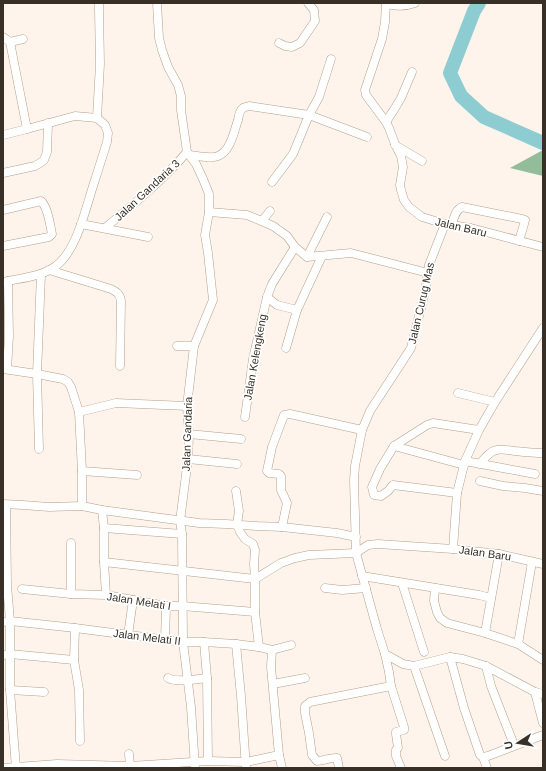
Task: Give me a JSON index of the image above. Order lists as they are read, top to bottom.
{
  "streets": {
    "street": [
      "Jalan Gandaria 3",
      "Jalan Baru",
      "Jalan Curug Mas",
      "Jalan Kelengkeng",
      "Jalan Gandaria",
      "Jalan Melati I",
      "Jalan Melati II"
    ]
  },
  "crossings": [
    ["Jalan Gandaria 3", "Jalan Gandaria"],
    ["Jalan Baru", "Jalan Curug Mas"],
    ["Jalan Gandaria", "Jalan Melati I"],
    ["Jalan Gandaria", "Jalan Melati II"]
  ],
  "north": "left"
}
